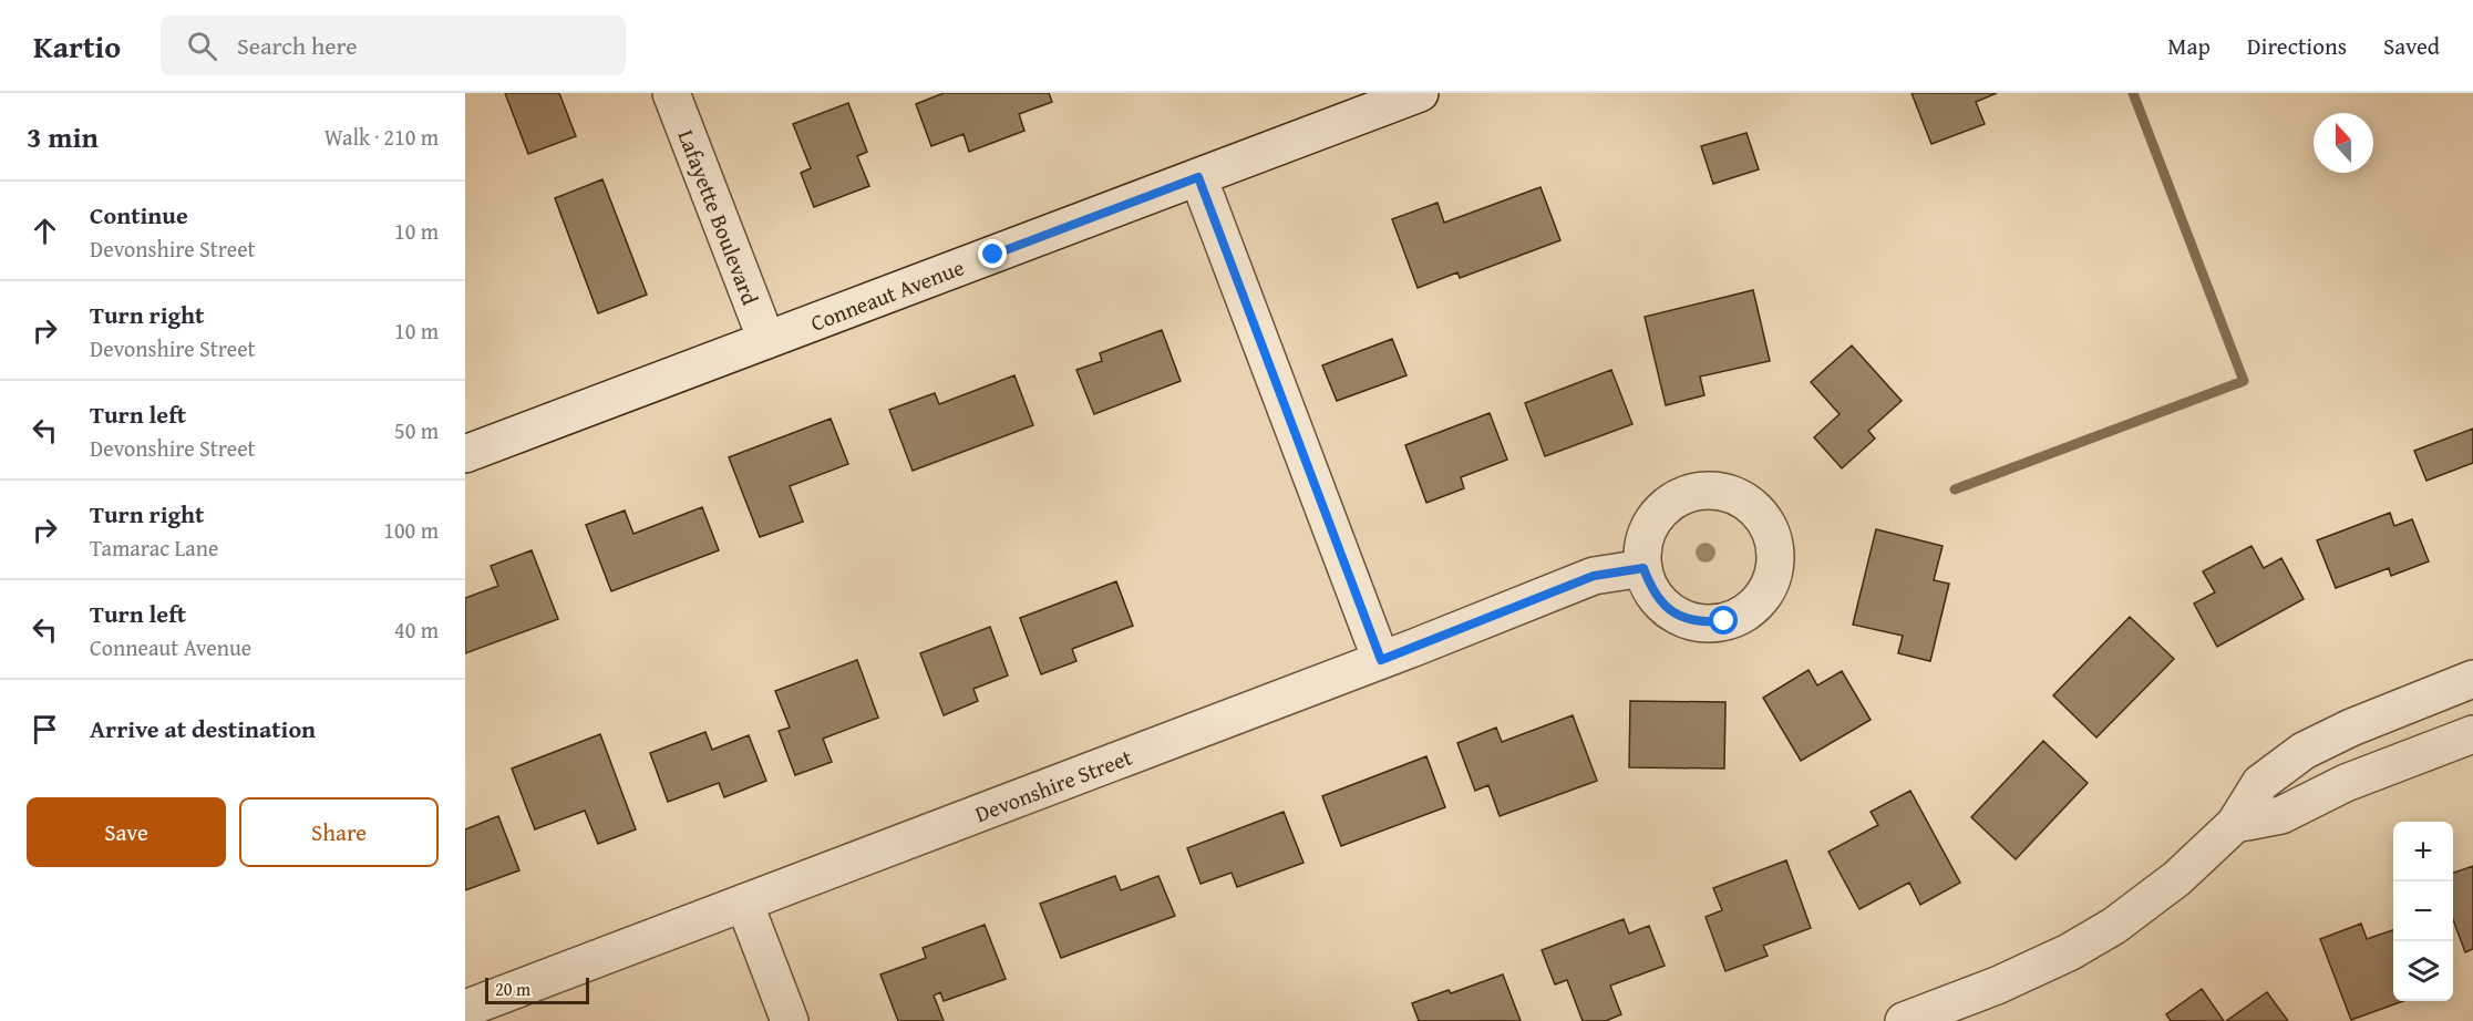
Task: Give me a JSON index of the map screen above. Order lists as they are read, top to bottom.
{
  "streets": {
    "street": ["Lafayette Boulevard", "Conneaut Avenue", "Devonshire Street"]
  },
  "crossings": [
    ["Lafayette Boulevard", "Conneaut Avenue"]
  ],
  "scale_bar": "20 m",
  "north": "top",
  "page": {
    "header": "Kartio",
    "search": "Search here",
    "nav": ["Map", "Directions", "Saved"],
    "heading": ["3 min", "Walk · 210 m"],
    "list": [
      ["Continue", "Devonshire Street", "10 m"],
      ["Turn right", "Devonshire Street", "10 m"],
      ["Turn left", "Devonshire Street", "50 m"],
      ["Turn right", "Tamarac Lane", "100 m"],
      ["Turn left", "Conneaut Avenue", "40 m"],
      "Arrive at destination"
    ],
    "buttons": ["Save", "Share"],
    "map_buttons": ["+", "−"],
    "scale": "20 m"
  }
}
